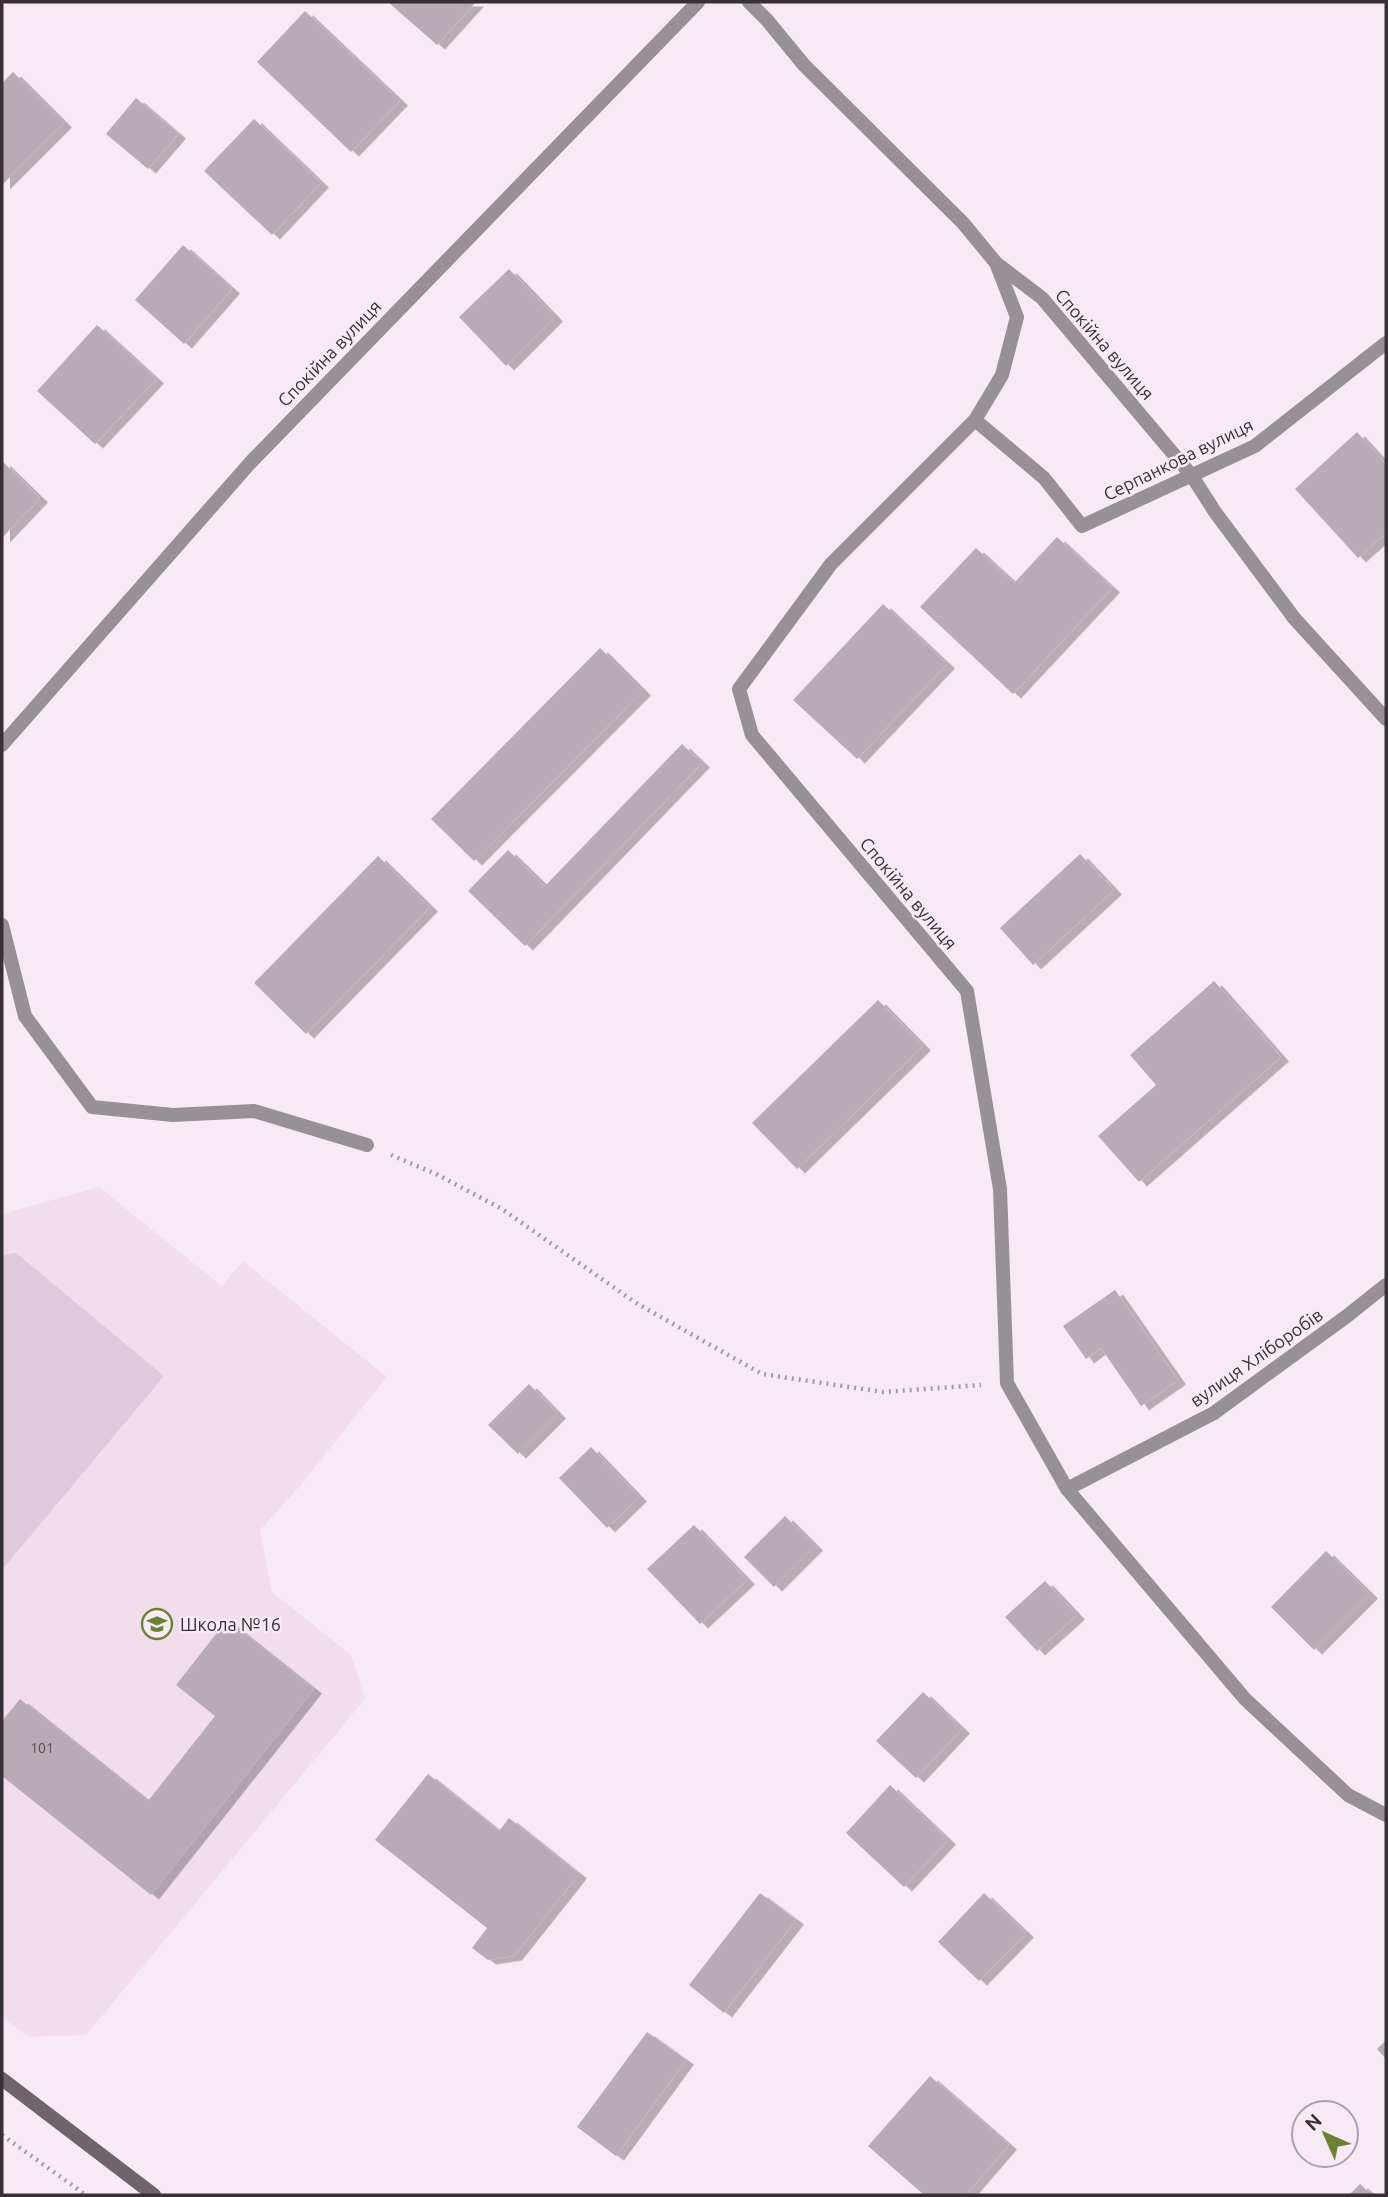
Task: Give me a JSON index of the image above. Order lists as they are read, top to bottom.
{
  "streets": {
    "street": ["Спокійна вулиця", "Серпанкова вулиця", "вулиця Хліборобів"]
  },
  "crossings": [
    ["Спокійна вулиця", "Серпанкова вулиця"],
    ["Спокійна вулиця", "вулиця Хліборобів"]
  ],
  "places": {
    "school or university": ["Школа №16"]
  },
  "house_numbers": ["101"],
  "north": "top left"
}
